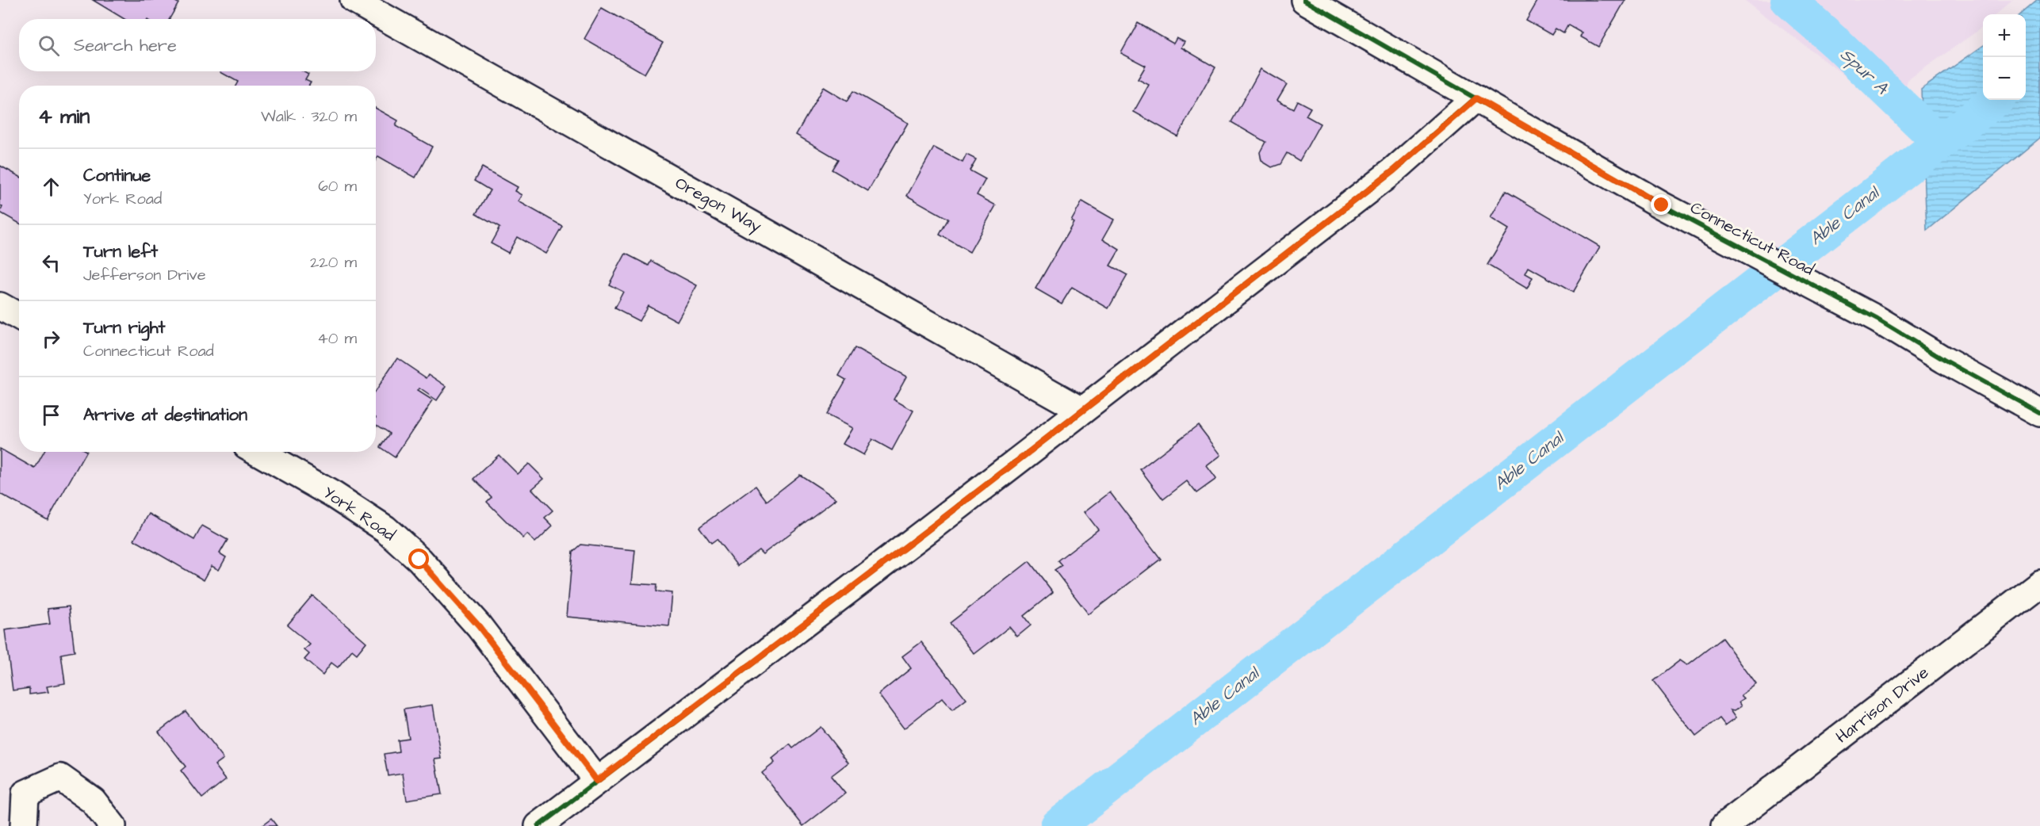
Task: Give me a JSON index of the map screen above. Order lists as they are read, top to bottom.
{
  "streets": {
    "street": [
      "Oregon Way",
      "Connecticut Road",
      "York Road",
      "Harrison Drive"
    ]
  },
  "water": ["Spur A", "Able Canal"],
  "page": {
    "map_buttons": ["+", "−"],
    "search": "Search here",
    "heading": ["4 min", "Walk · 320 m"],
    "list": [
      ["Continue", "York Road", "60 m"],
      ["Turn left", "Jefferson Drive", "220 m"],
      ["Turn right", "Connecticut Road", "40 m"],
      "Arrive at destination"
    ]
  }
}
